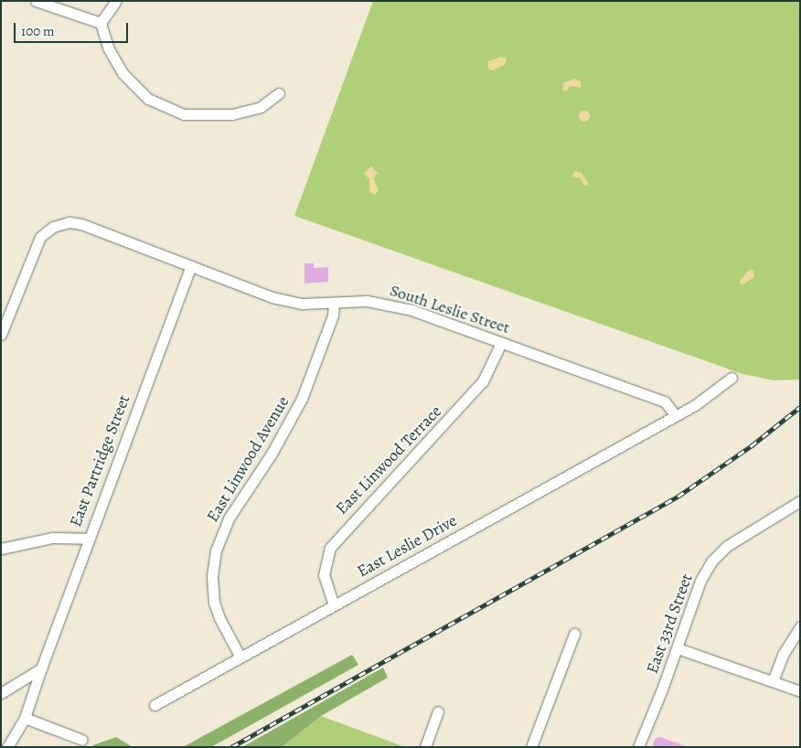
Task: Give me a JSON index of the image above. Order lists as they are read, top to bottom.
{
  "streets": {
    "street": [
      "South Leslie Street",
      "East Linwood Avenue",
      "East Linwood Terrace",
      "East Partridge Street",
      "East Leslie Drive",
      "East 33rd Street"
    ]
  },
  "crossings": [
    ["South Leslie Street", "East Linwood Avenue"],
    ["South Leslie Street", "East Linwood Terrace"],
    ["South Leslie Street", "East Partridge Street"],
    ["South Leslie Street", "East Leslie Drive"],
    ["East Linwood Avenue", "East Leslie Drive"],
    ["East Linwood Terrace", "East Leslie Drive"]
  ],
  "scale_bar": "100 m"
}
